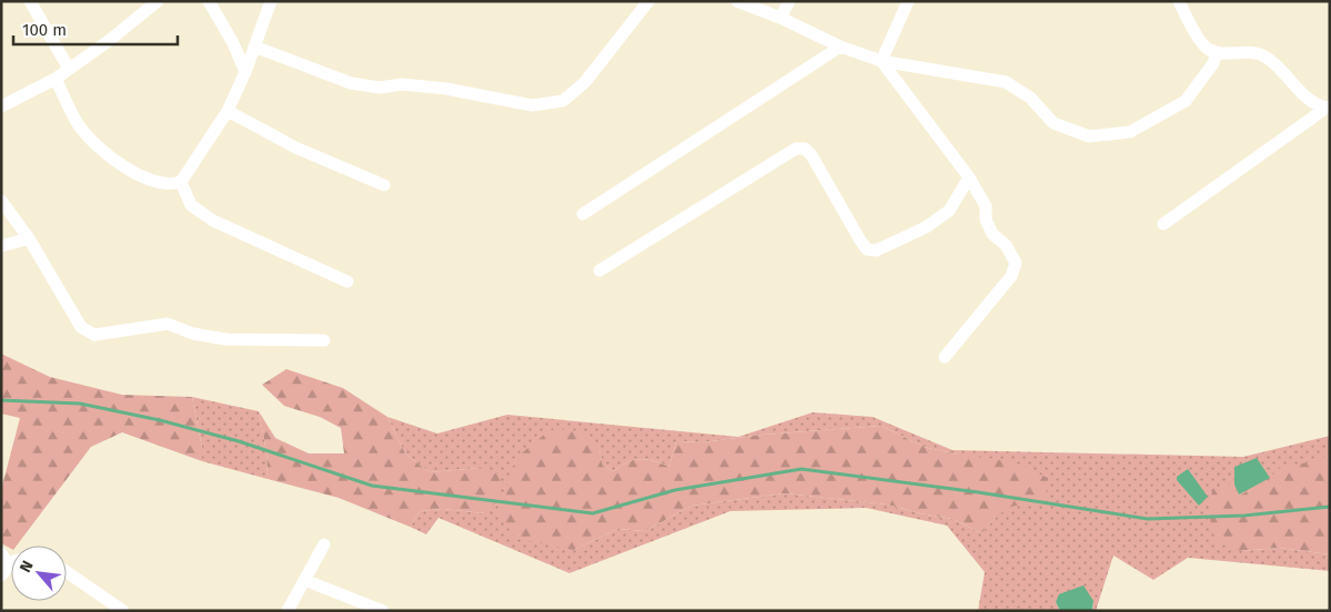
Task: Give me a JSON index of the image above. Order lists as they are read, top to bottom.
{
  "scale_bar": "100 m",
  "north": "top left"
}
